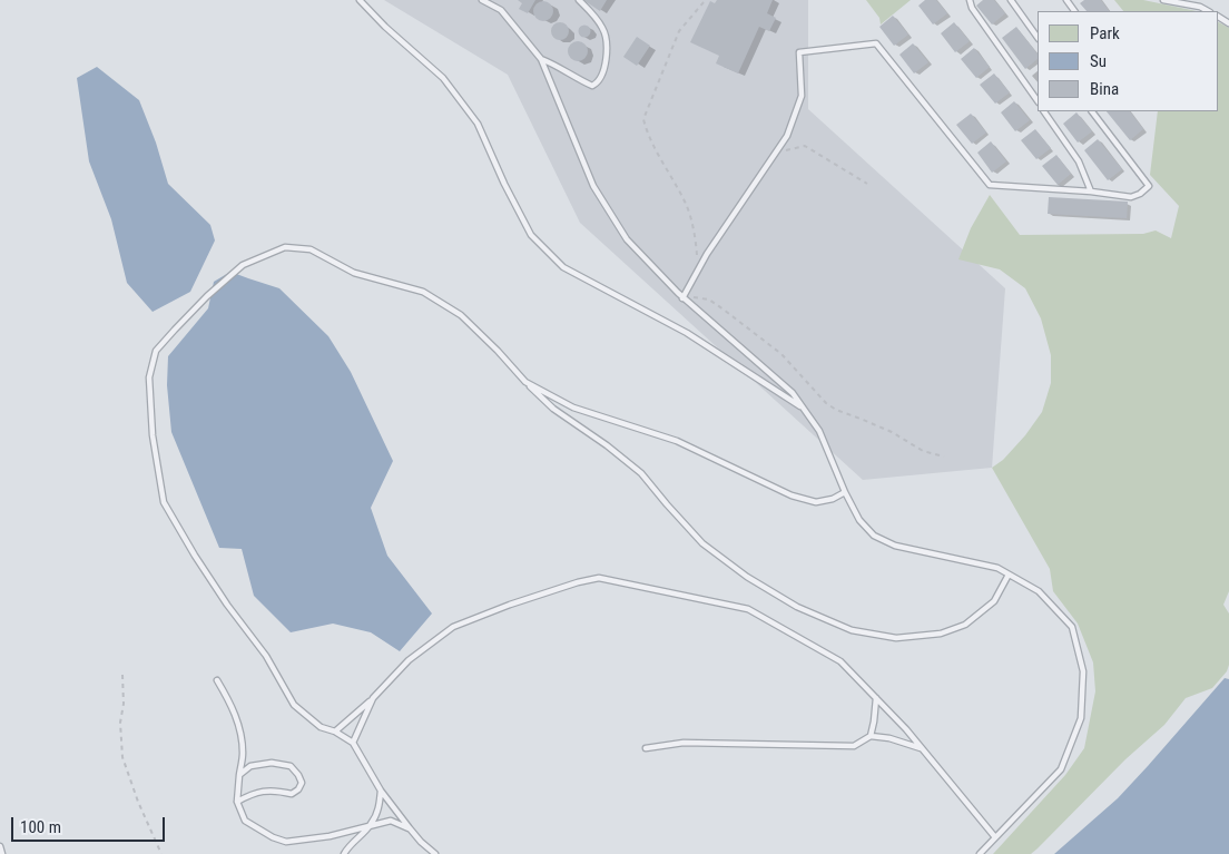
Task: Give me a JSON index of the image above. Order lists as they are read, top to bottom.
{
  "legend": ["Park", "Su", "Bina"],
  "scale_bar": "100 m"
}
